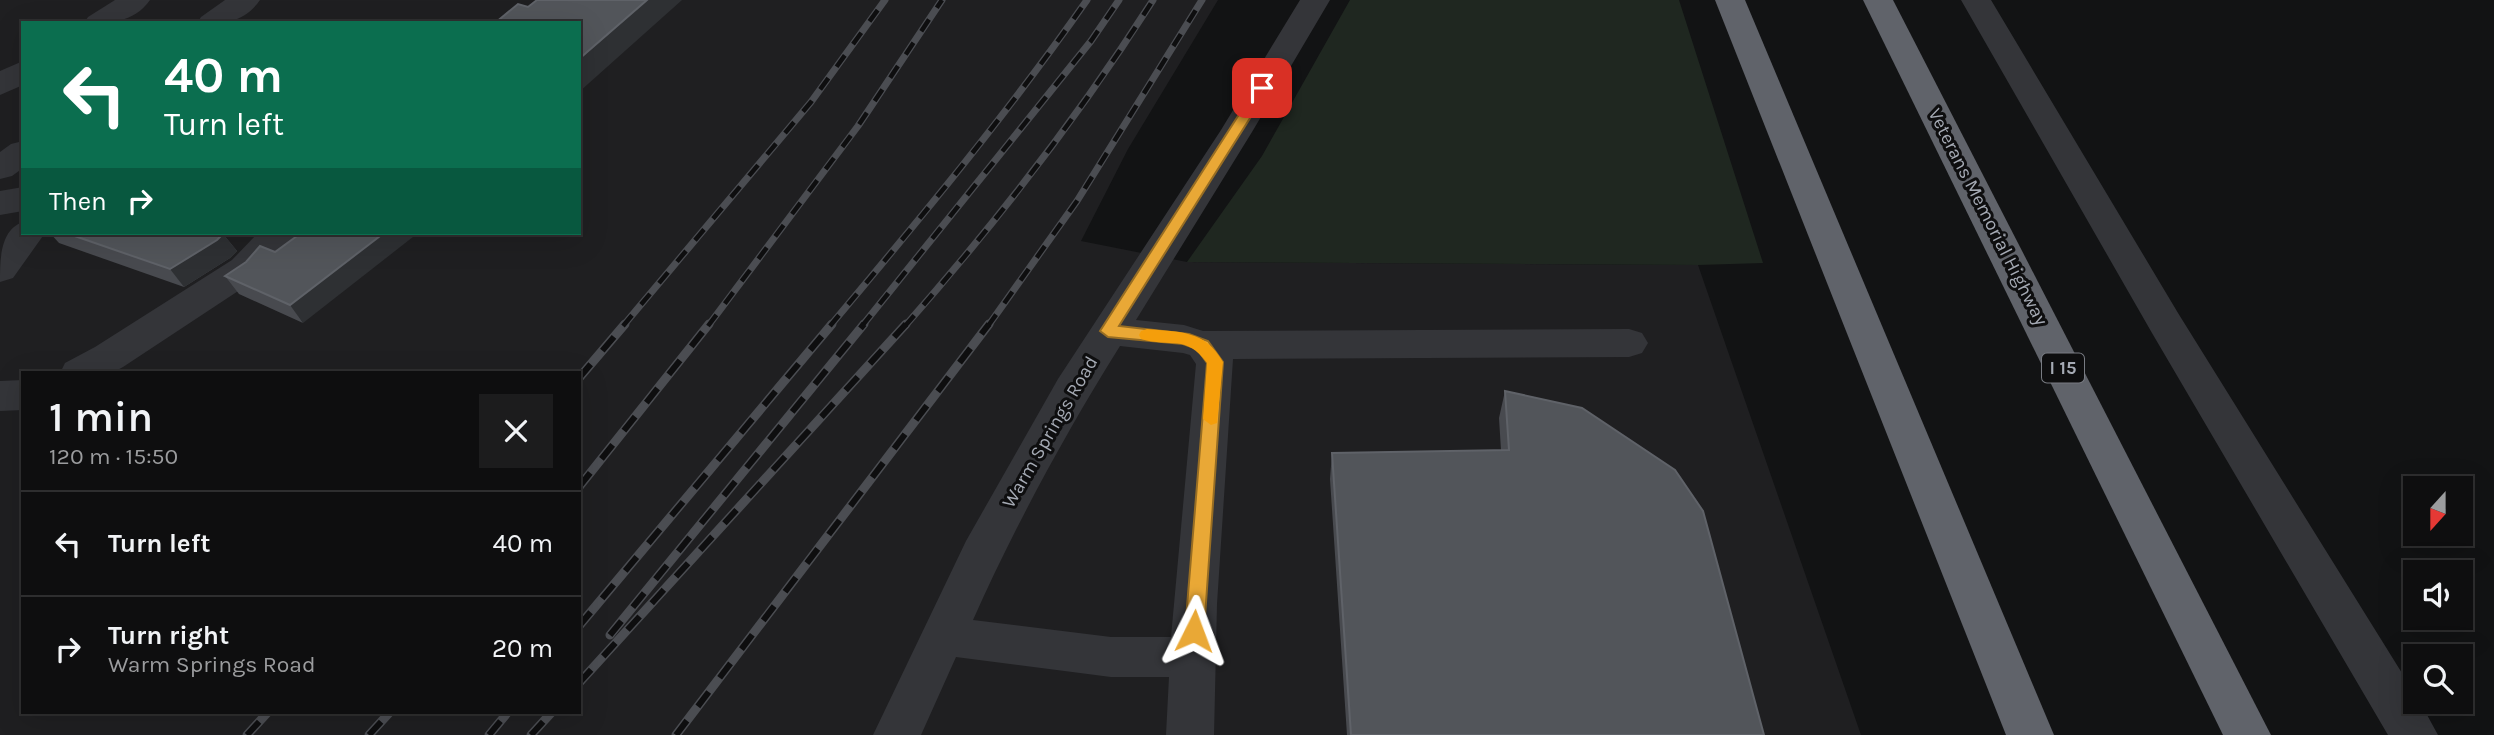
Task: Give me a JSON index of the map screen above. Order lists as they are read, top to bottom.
{
  "streets": {
    "highway": ["Veterans Memorial Highway", "I 15"],
    "street": ["Warm Springs Road"]
  },
  "north": "bottom",
  "page": {
    "turn": ["40 m", "Turn left"],
    "then": "Then",
    "heading": ["1 min", "120 m · 15:50"],
    "list": [
      {
        "name": "Turn left",
        "value": "40 m"
      },
      {
        "name": "Turn right",
        "note": "Warm Springs Road",
        "value": "20 m"
      }
    ]
  }
}
